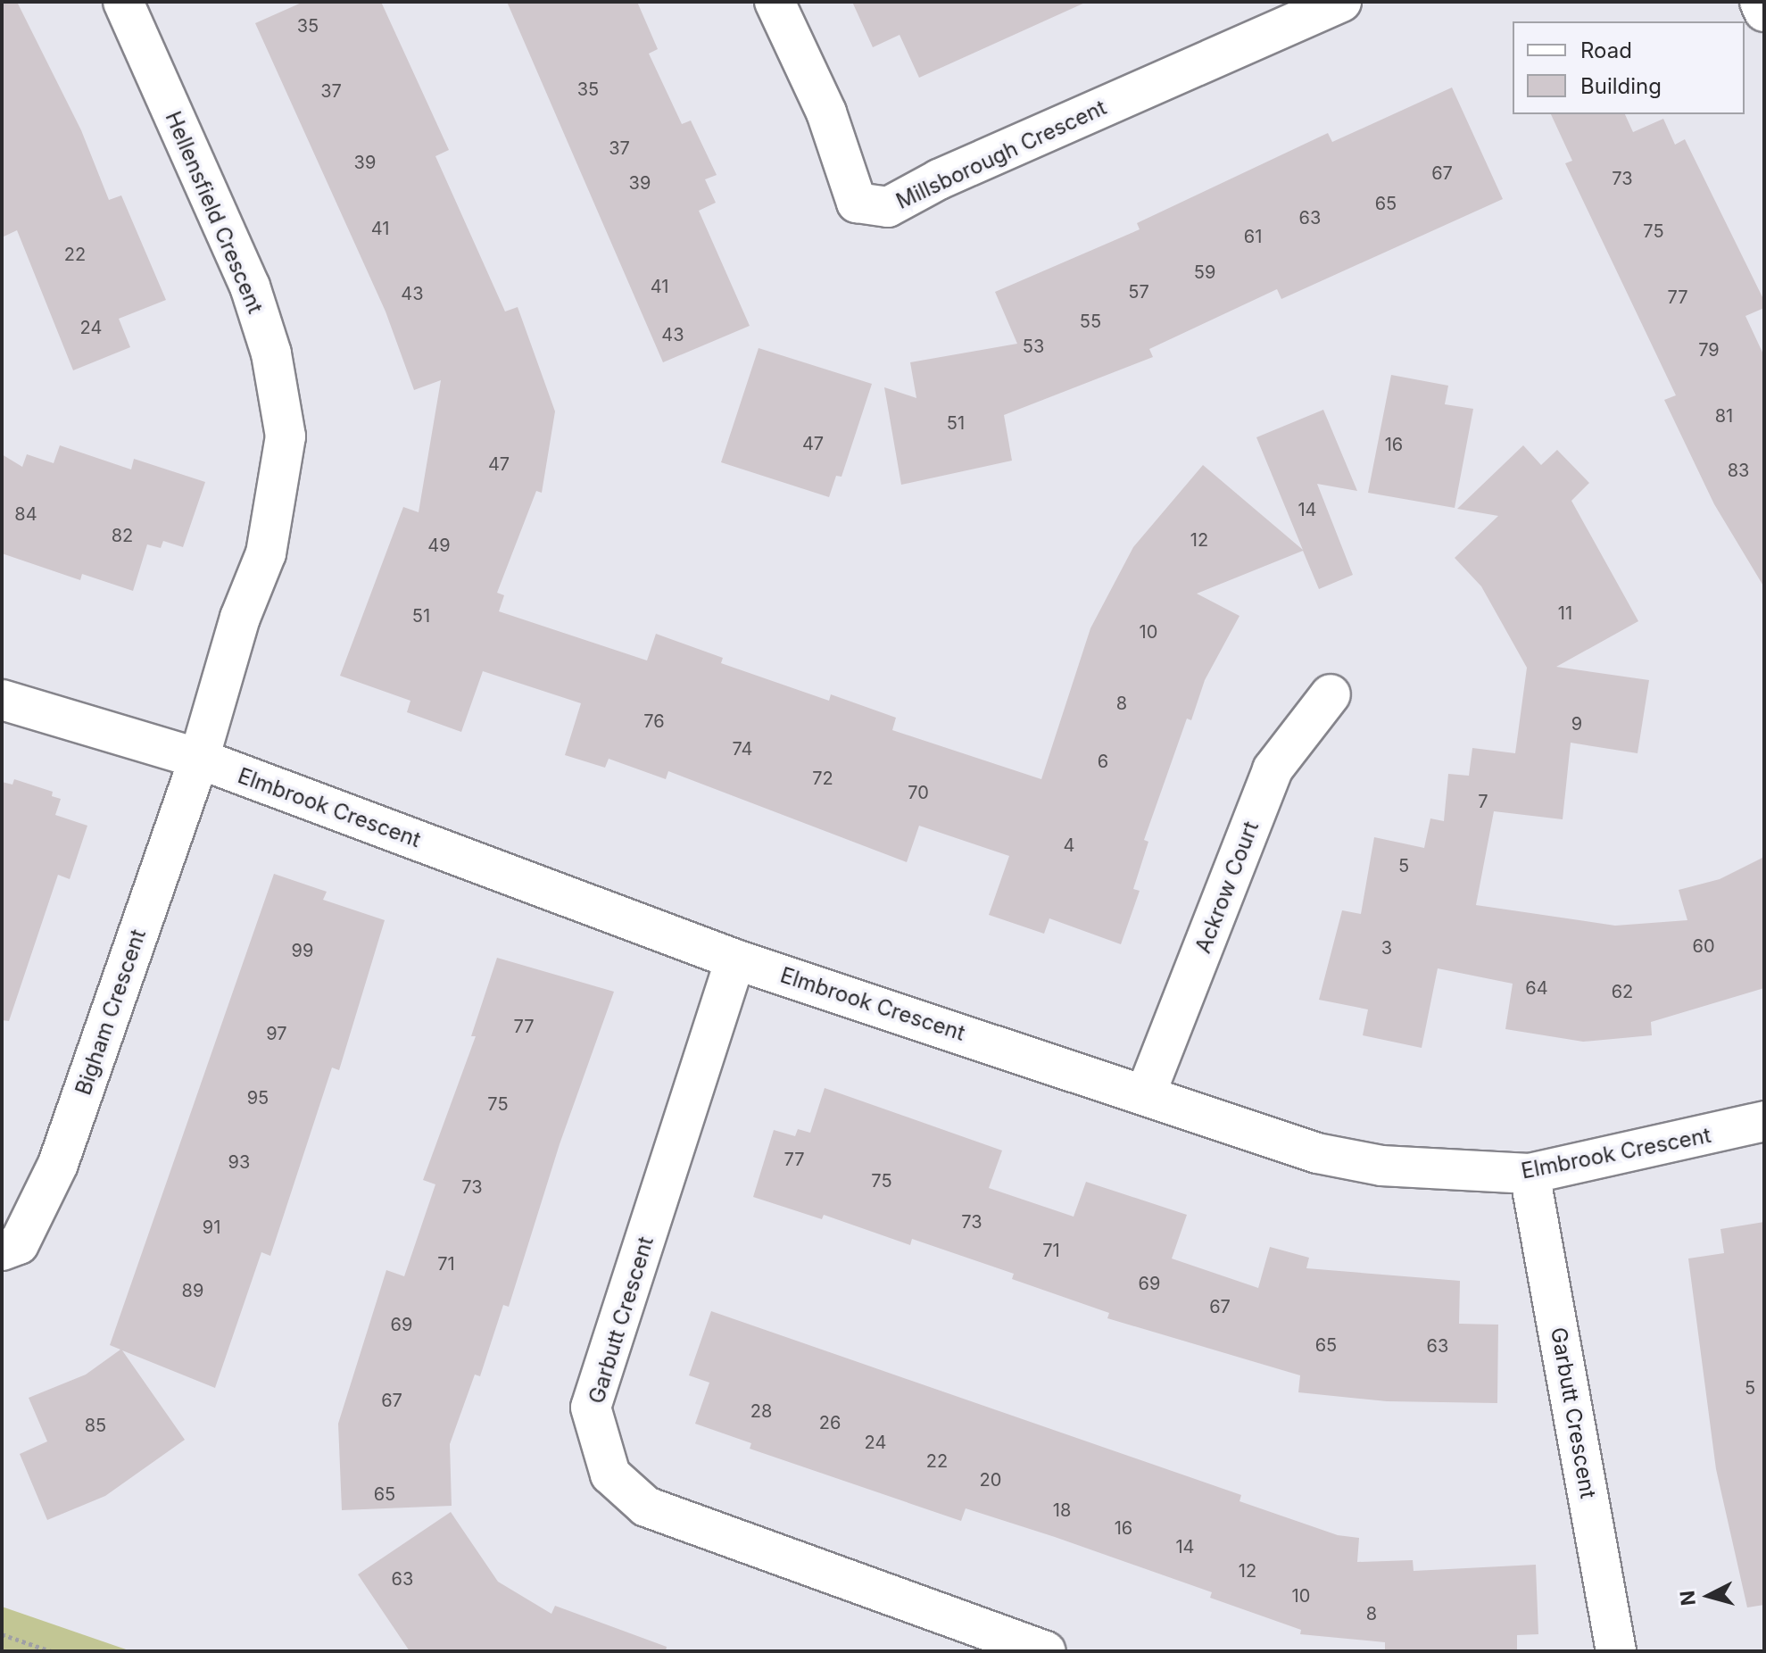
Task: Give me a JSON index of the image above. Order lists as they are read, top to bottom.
{
  "streets": {
    "street": [
      "Millsborough Crescent",
      "Hellensfield Crescent",
      "Elmbrook Crescent",
      "Ackrow Court",
      "Bigham Crescent",
      "Garbutt Crescent"
    ]
  },
  "crossings": [
    ["Hellensfield Crescent", "Elmbrook Crescent"],
    ["Hellensfield Crescent", "Bigham Crescent"],
    ["Elmbrook Crescent", "Ackrow Court"],
    ["Elmbrook Crescent", "Bigham Crescent"],
    ["Elmbrook Crescent", "Garbutt Crescent"]
  ],
  "house_numbers": [
    "35",
    "35",
    "37",
    "37",
    "39",
    "67",
    "73",
    "39",
    "65",
    "63",
    "41",
    "75",
    "61",
    "22",
    "59",
    "41",
    "57",
    "43",
    "77",
    "55",
    "24",
    "43",
    "53",
    "79",
    "81",
    "51",
    "47",
    "16",
    "47",
    "83",
    "14",
    "84",
    "82",
    "12",
    "49",
    "11",
    "51",
    "10",
    "8",
    "76",
    "9",
    "74",
    "6",
    "72",
    "70",
    "7",
    "4",
    "5",
    "60",
    "3",
    "99",
    "64",
    "62",
    "77",
    "97",
    "95",
    "75",
    "77",
    "93",
    "75",
    "73",
    "73",
    "91",
    "71",
    "71",
    "69",
    "89",
    "67",
    "69",
    "65",
    "63",
    "5",
    "67",
    "28",
    "26",
    "85",
    "24",
    "22",
    "20",
    "65",
    "18",
    "16",
    "14",
    "12",
    "63",
    "10",
    "8"
  ],
  "legend": ["Road", "Building"],
  "north": "left"
}
